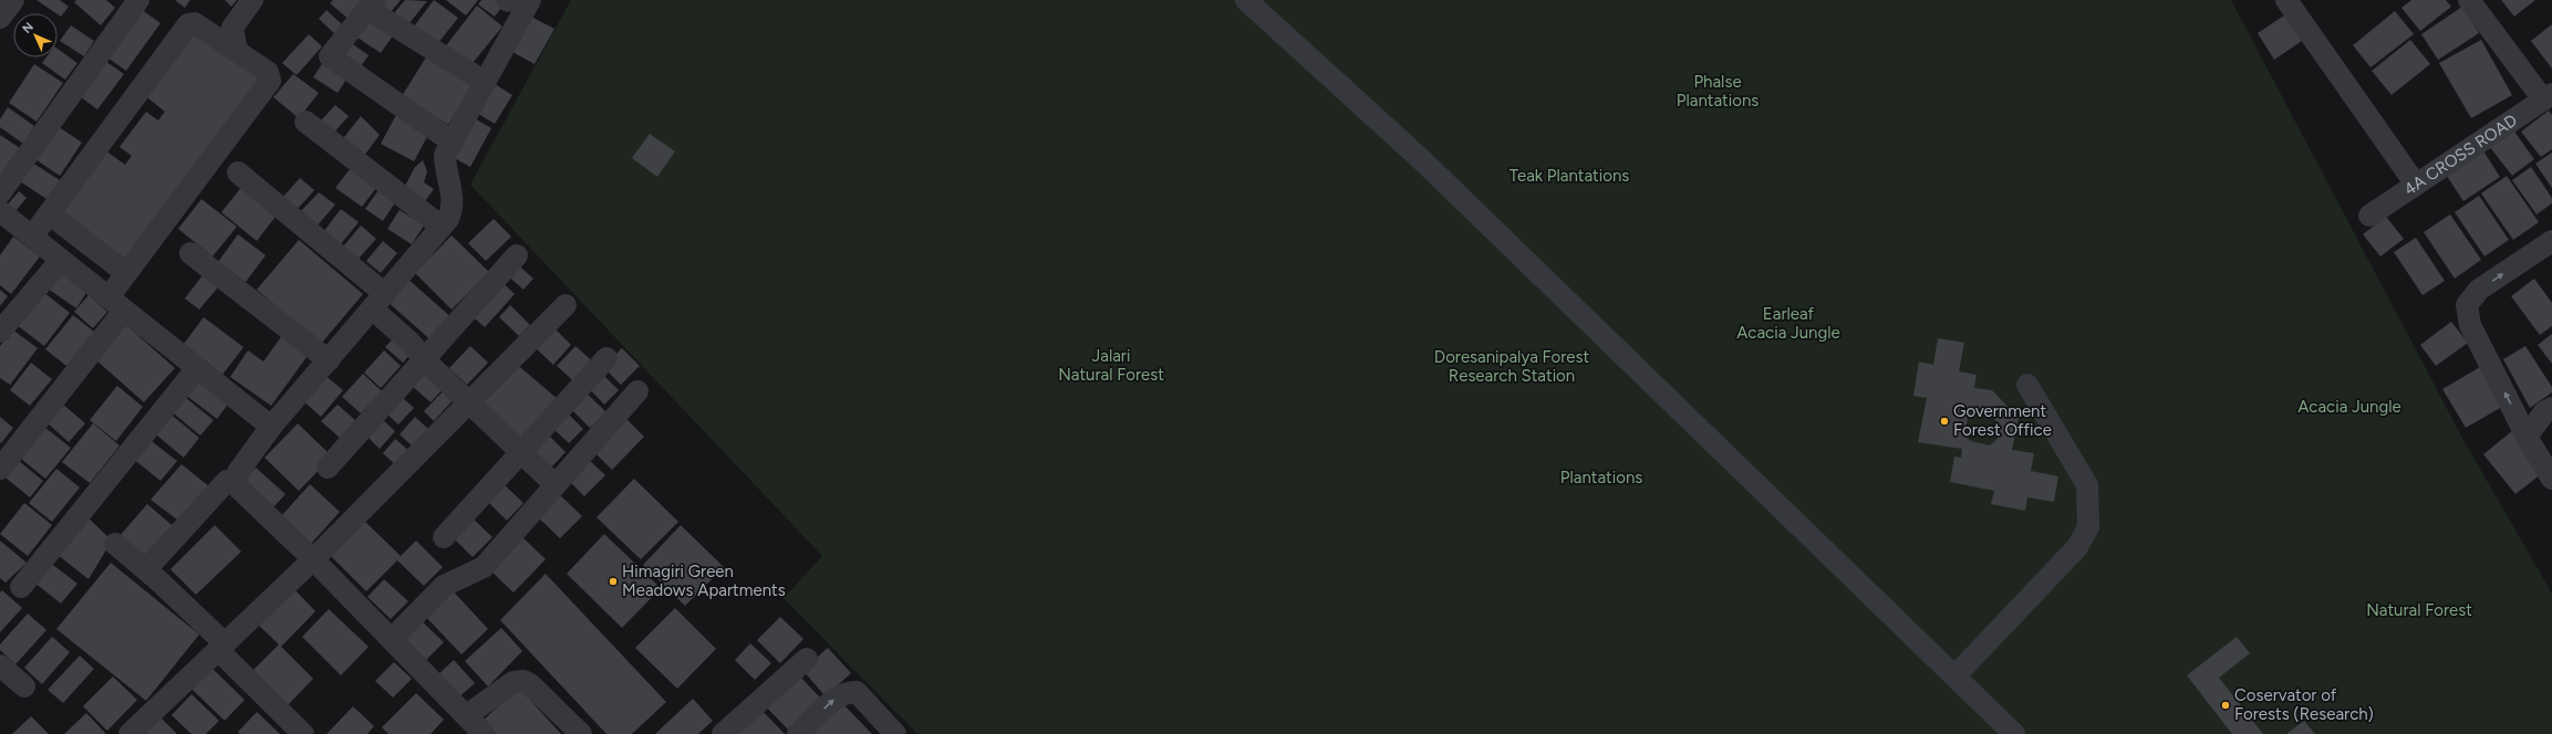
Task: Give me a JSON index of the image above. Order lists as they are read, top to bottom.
{
  "streets": {
    "street": ["4A CROSS ROAD"]
  },
  "parks": [
    "Phalse Plantations",
    "Teak Plantations",
    "Earleaf Acacia Jungle",
    "Jalari Natural Forest",
    "Doresanipalya Forest Research Station",
    "Acacia Jungle",
    "Plantations",
    "Natural Forest"
  ],
  "places": ["Government Forest Office", "Himagiri Green Meadows Apartments", "Coservator of Forests (Research)"],
  "north": "top left"
}
